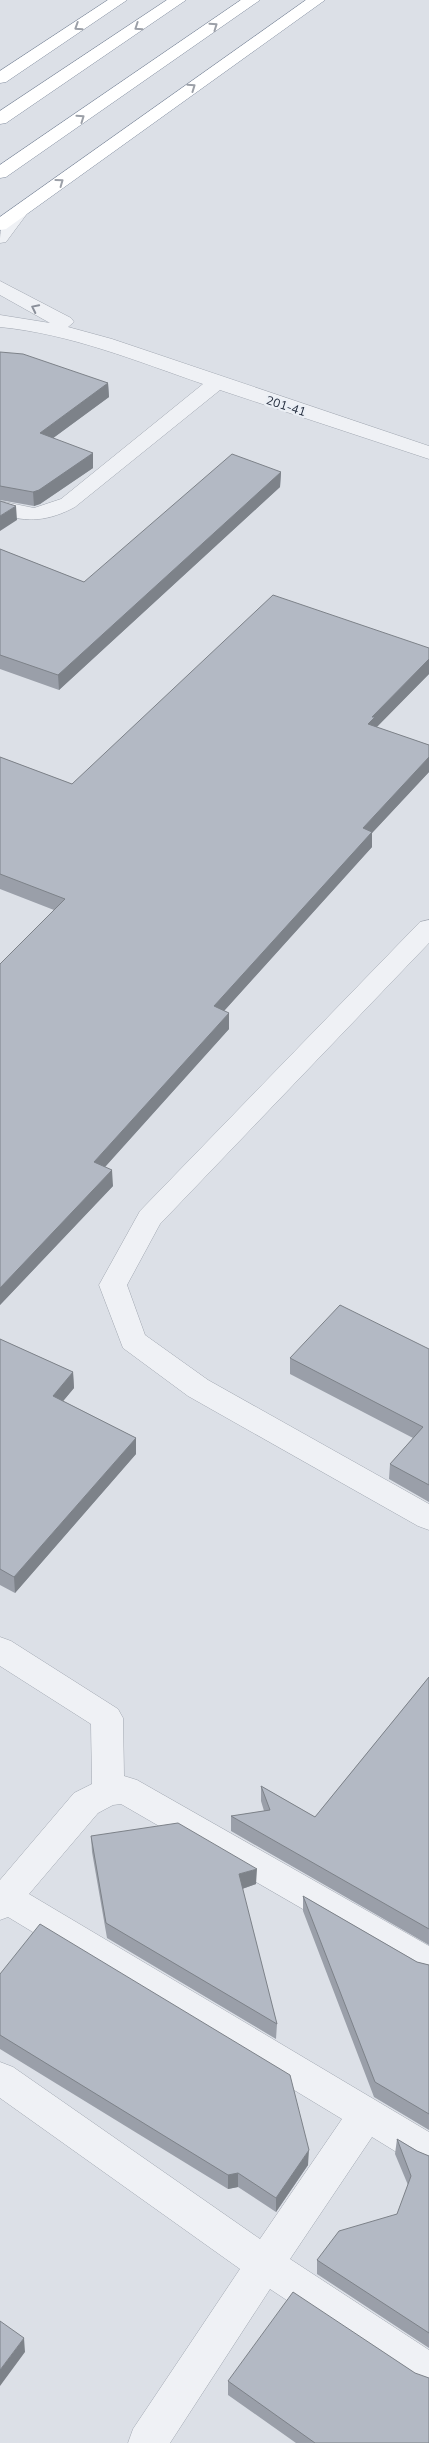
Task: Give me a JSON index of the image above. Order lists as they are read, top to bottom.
{
  "streets": {
    "street": ["201-41"]
  }
}
